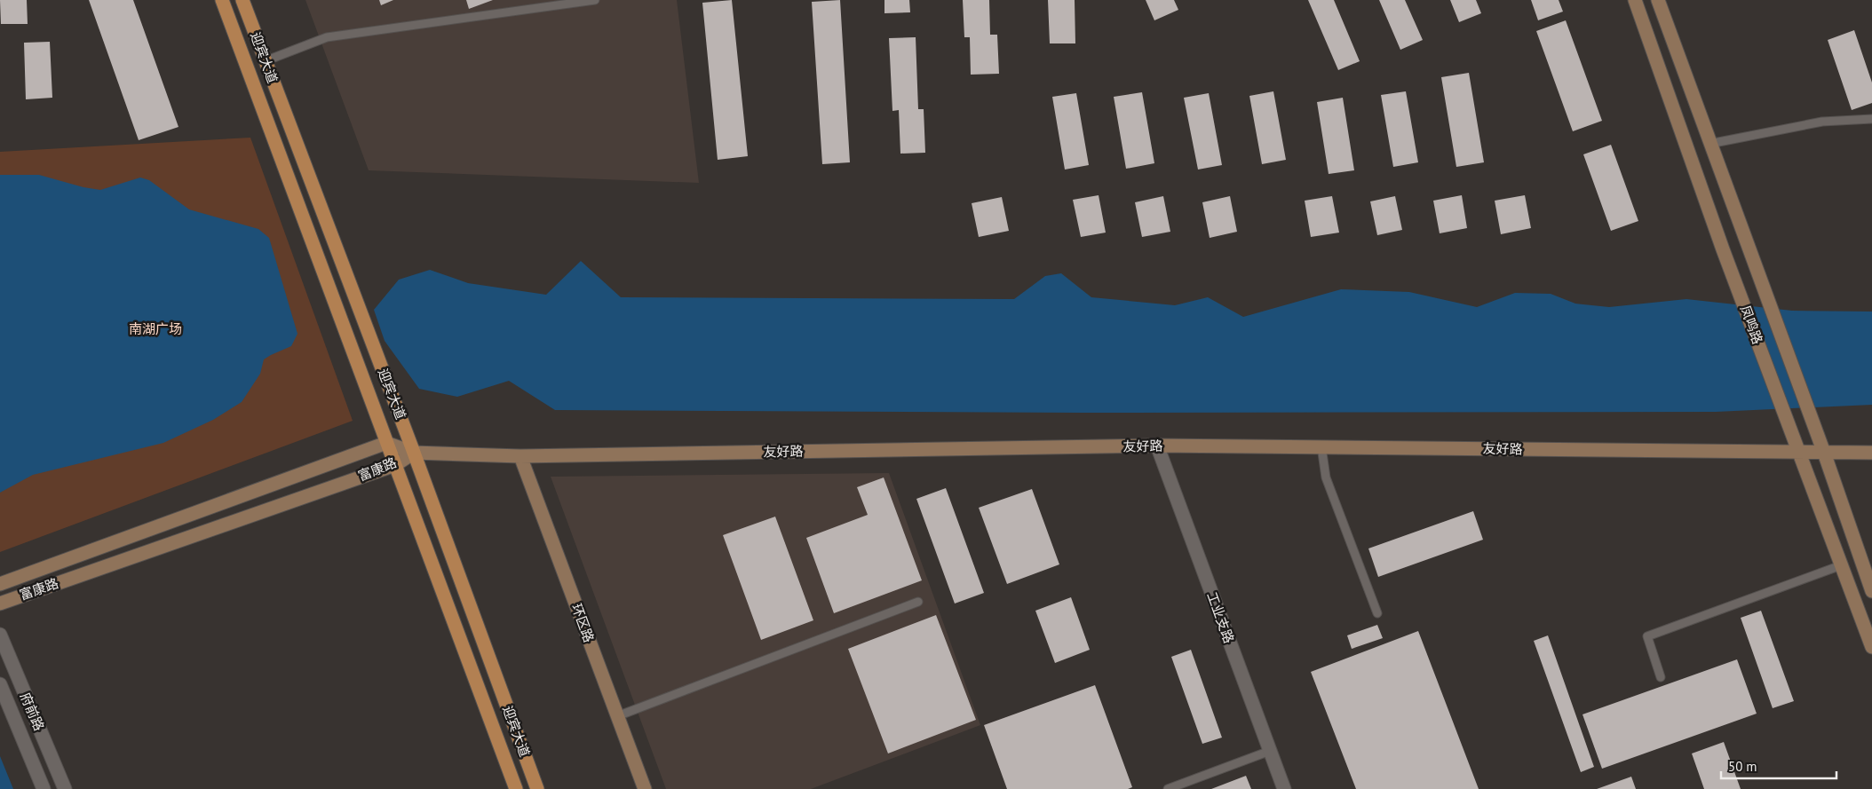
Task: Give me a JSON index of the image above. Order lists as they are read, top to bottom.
{
  "streets": {
    "main road": ["迎宾大道"],
    "street": [
      "凤鸣路",
      "友好路",
      "富康路",
      "工业支路",
      "环区路",
      "府前路"
    ]
  },
  "crossings": [
    ["迎宾大道", "友好路"],
    ["迎宾大道", "富康路"],
    ["凤鸣路", "友好路"],
    ["友好路", "富康路"],
    ["友好路", "工业支路"],
    ["友好路", "环区路"]
  ],
  "parks": ["南湖广场"],
  "scale_bar": "50 m"
}
